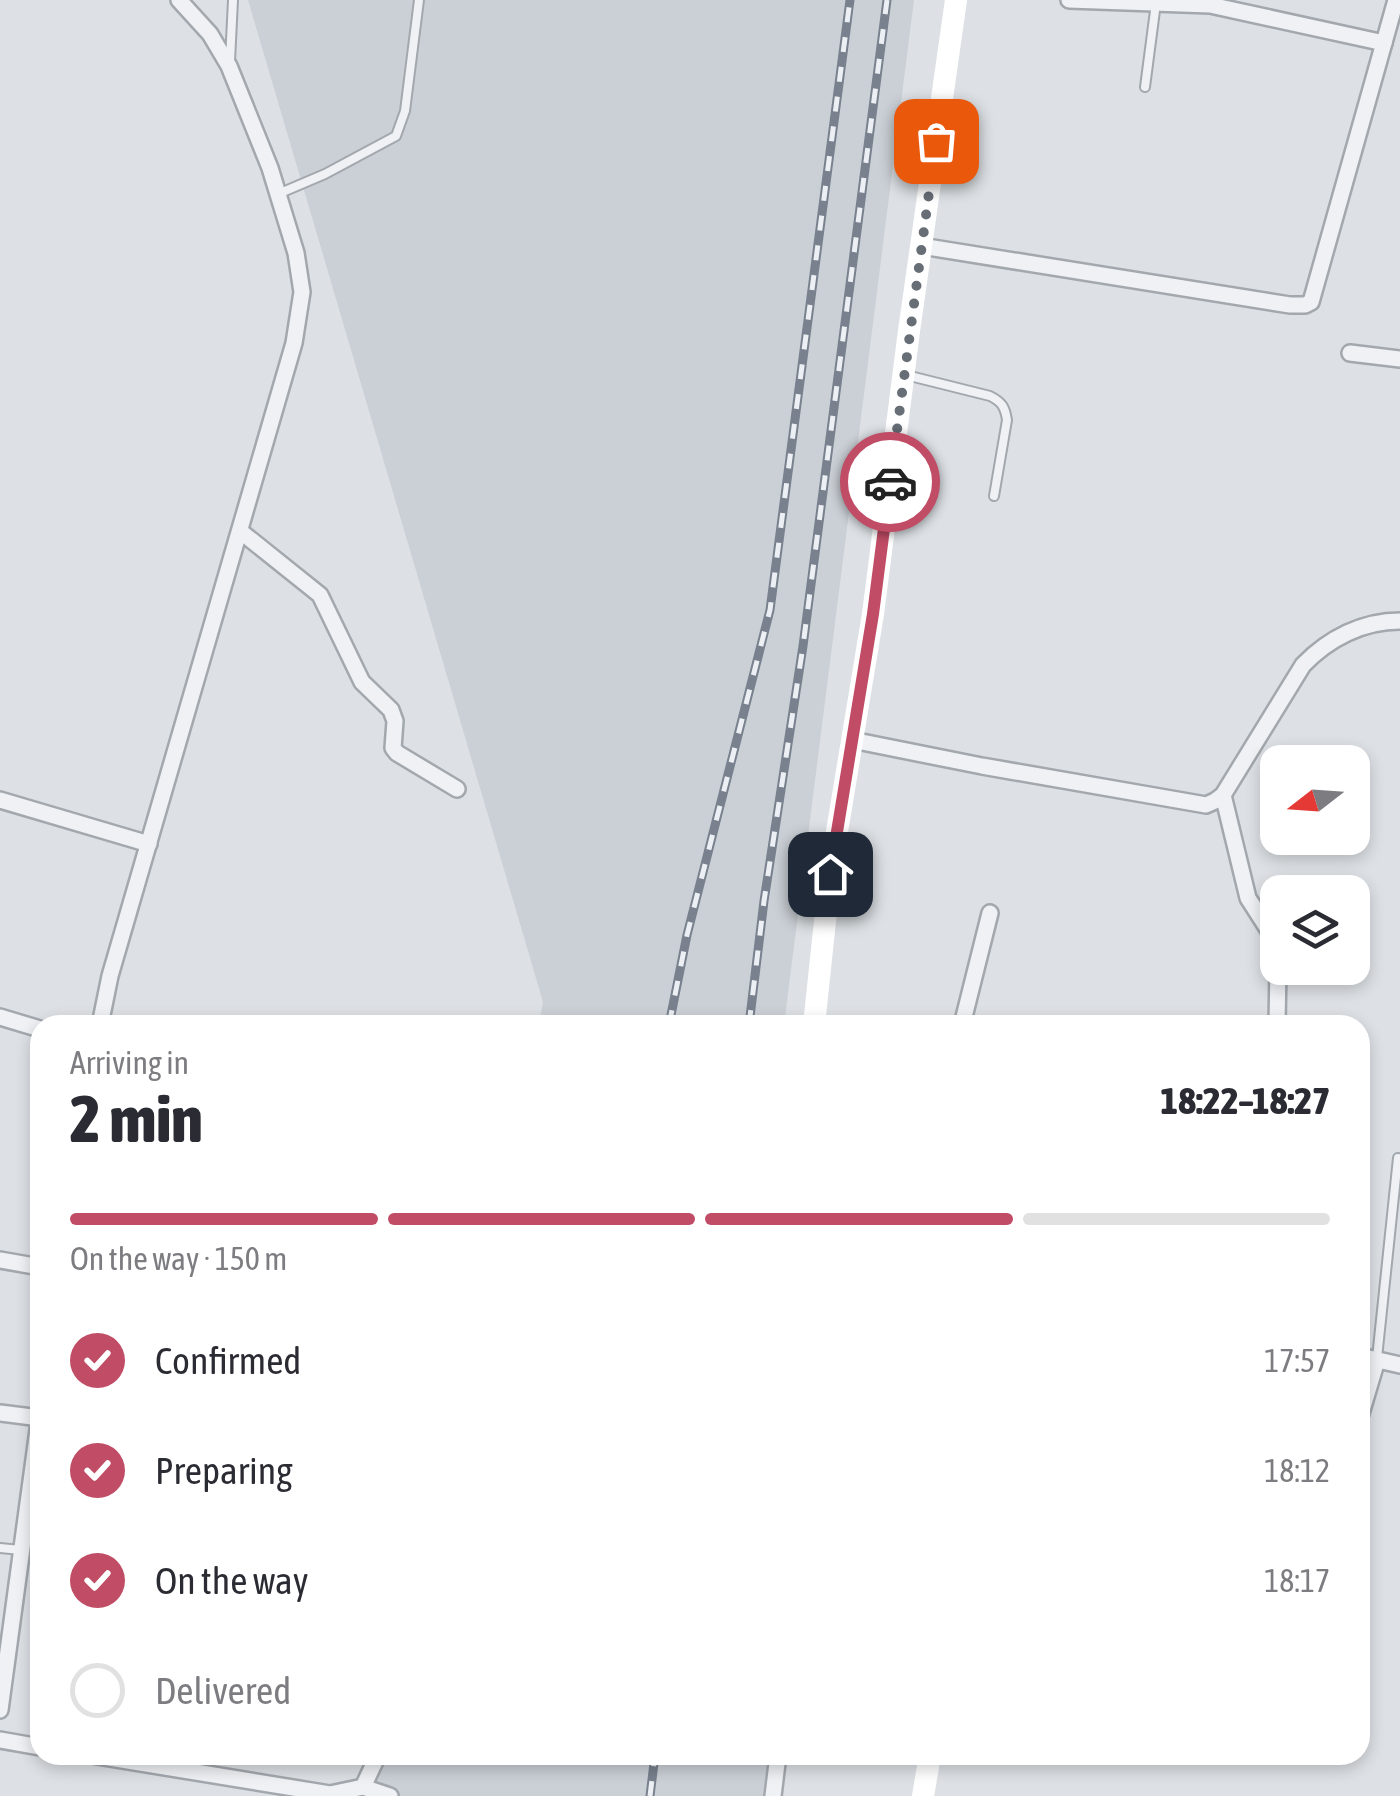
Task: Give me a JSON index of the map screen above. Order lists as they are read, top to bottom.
{
  "north": "left",
  "page": {
    "heading": ["2 min", "Arriving in", "18:22–18:27"],
    "bar": "On the way · 150 m",
    "list": [
      ["Confirmed", "17:57"],
      ["Preparing", "18:12"],
      ["On the way", "18:17"],
      "Delivered"
    ]
  }
}
